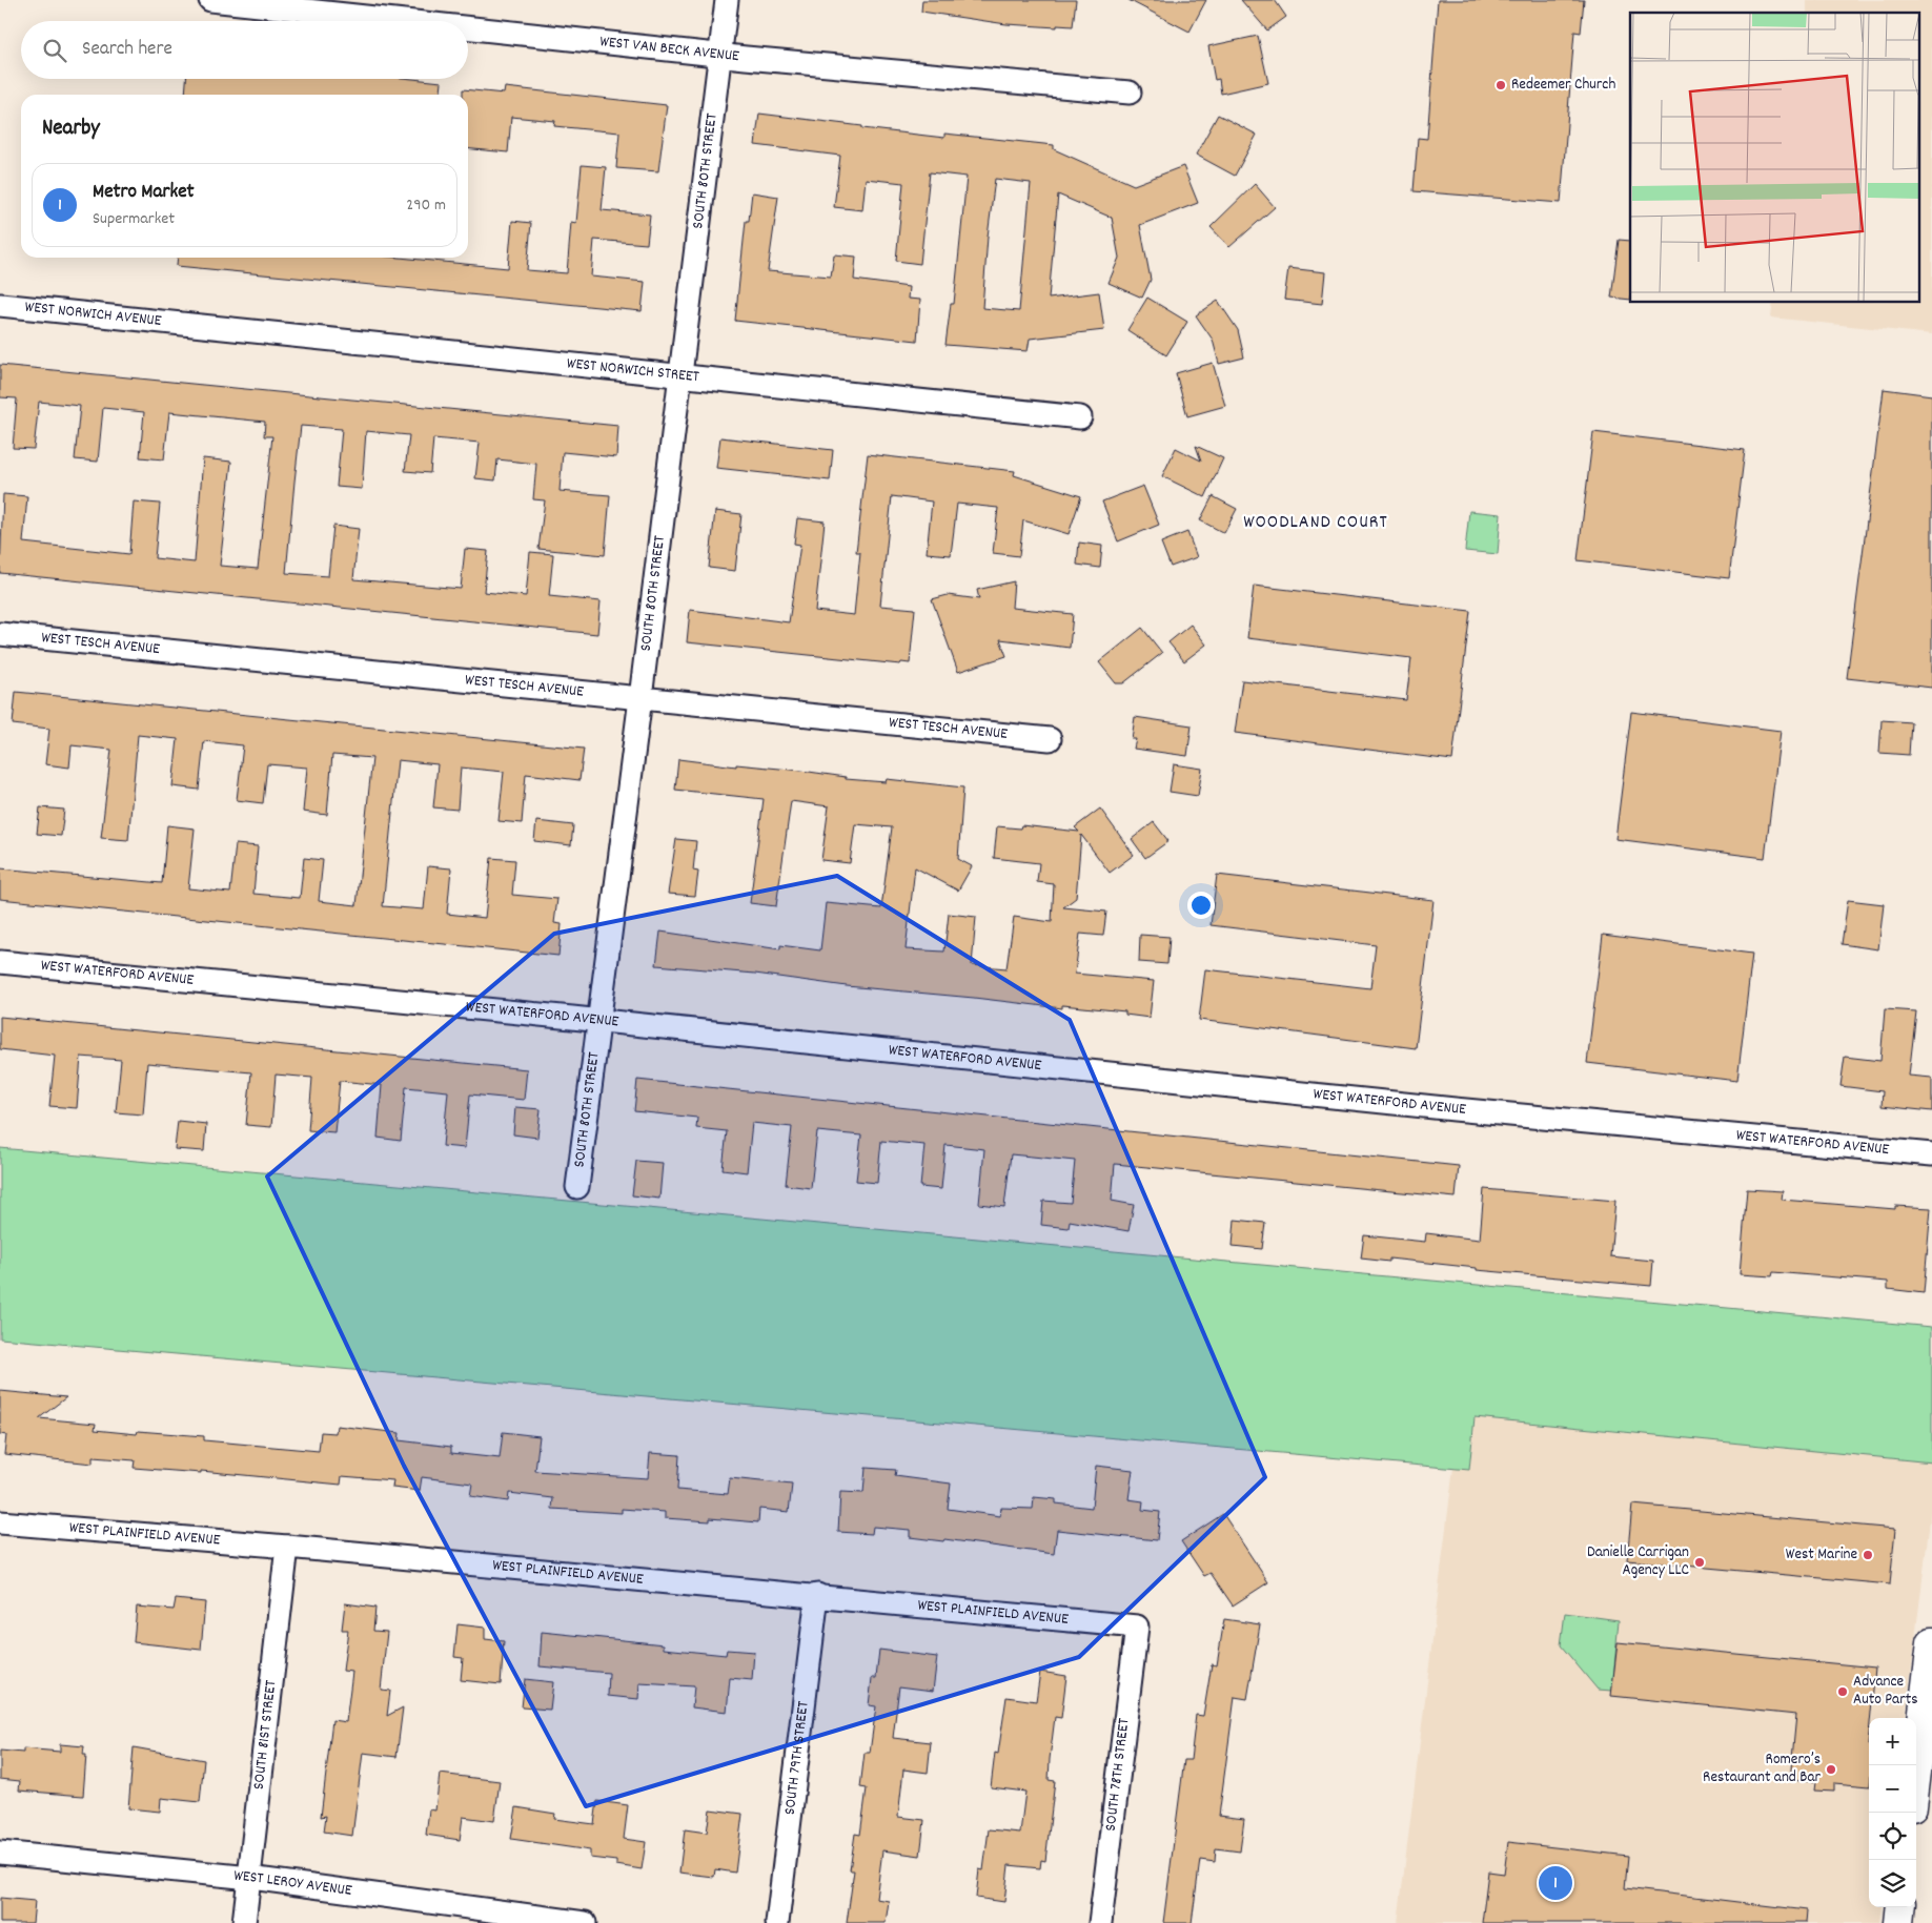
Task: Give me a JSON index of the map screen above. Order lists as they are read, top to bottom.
{
  "streets": {
    "street": [
      "WEST VAN BECK AVENUE",
      "SOUTH 80TH STREET",
      "WEST NORWICH AVENUE",
      "WEST NORWICH STREET",
      "WEST TESCH AVENUE",
      "WEST WATERFORD AVENUE",
      "WEST PLAINFIELD AVENUE",
      "SOUTH 81ST STREET",
      "SOUTH 79TH STREET",
      "SOUTH 78TH STREET",
      "WEST LEROY AVENUE"
    ]
  },
  "crossings": [
    ["WEST VAN BECK AVENUE", "SOUTH 80TH STREET"],
    ["SOUTH 80TH STREET", "WEST NORWICH STREET"],
    ["SOUTH 80TH STREET", "WEST TESCH AVENUE"],
    ["SOUTH 80TH STREET", "WEST WATERFORD AVENUE"],
    ["WEST NORWICH AVENUE", "WEST NORWICH STREET"],
    ["WEST PLAINFIELD AVENUE", "SOUTH 81ST STREET"],
    ["WEST PLAINFIELD AVENUE", "SOUTH 79TH STREET"],
    ["WEST PLAINFIELD AVENUE", "SOUTH 78TH STREET"],
    ["SOUTH 81ST STREET", "WEST LEROY AVENUE"]
  ],
  "districts": ["WOODLAND COURT"],
  "places": [
    "Redeemer Church",
    "West Marine",
    "Danielle Carrigan Agency LLC",
    "Advance Auto Parts",
    "Romero’s Restaurant and Bar"
  ],
  "page": {
    "search": "Search here",
    "heading": "Nearby",
    "list": [
      {
        "mark": "1",
        "name": "Metro Market",
        "note": "Supermarket",
        "value": "290 m"
      }
    ],
    "map_buttons": ["+", "−"],
    "pins": "1"
  }
}
